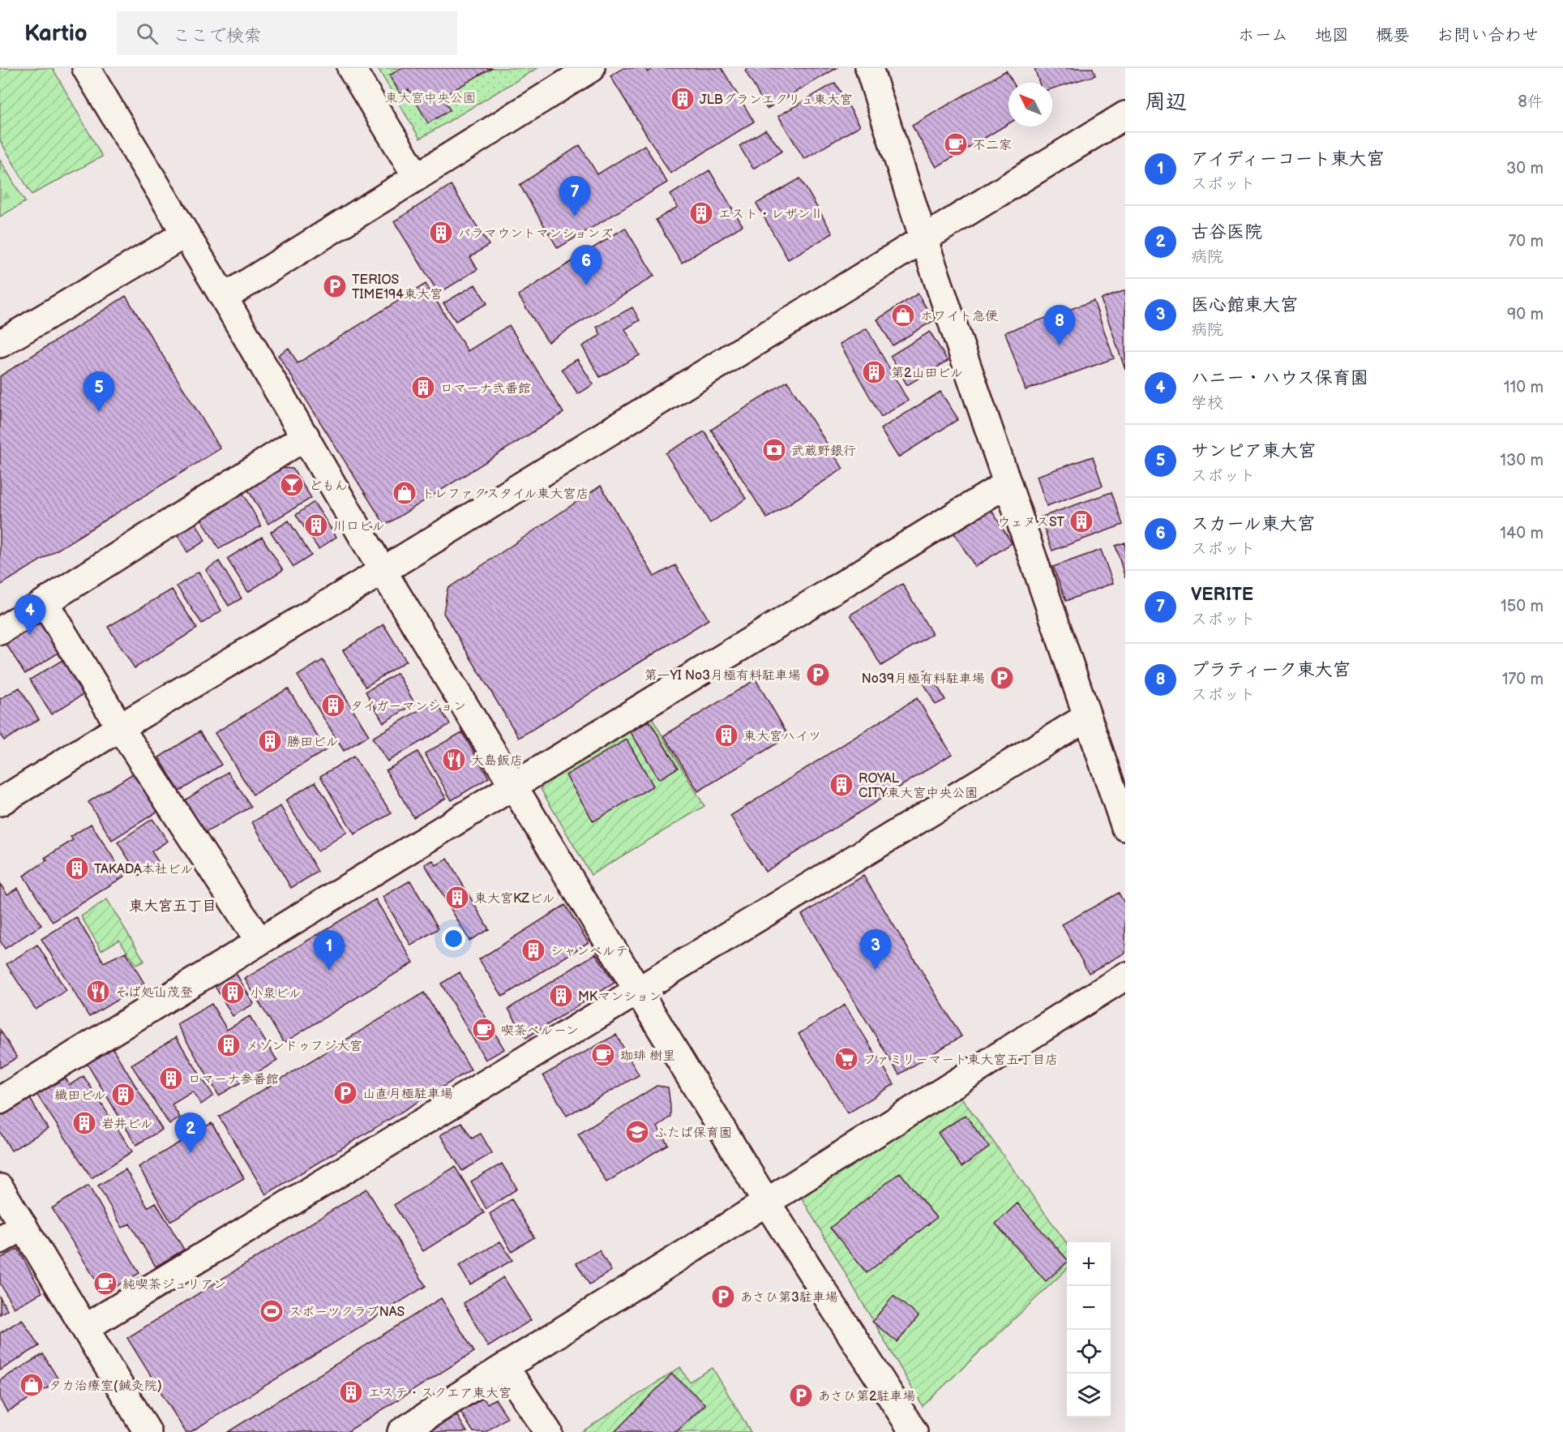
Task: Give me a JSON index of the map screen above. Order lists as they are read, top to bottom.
{
  "districts": ["東大宮五丁目"],
  "parks": ["東大宮中央公園"],
  "places": {
    "building": [
      "JLBグランエクリュ東大宮",
      "エスト・レザンⅡ",
      "パラマウントマンションズ",
      "第2山田ビル",
      "ロマーナ弐番館",
      "ウェヌスST",
      "川口ビル",
      "タイガーマンション",
      "東大宮ハイツ",
      "勝田ビル",
      "ROYAL CITY東大宮中央公園",
      "TAKADA本社ビル",
      "東大宮KZビル",
      "シャンベルテ",
      "小泉ビル",
      "MKマンション",
      "メゾンドゥフジ大宮",
      "ロマーナ参番館",
      "織田ビル",
      "岩井ビル",
      "エステ・スクエア東大宮"
    ],
    "cafe": [
      "不二家",
      "喫茶ベルーン",
      "珈琲 樹里",
      "純喫茶ジュリアン"
    ],
    "parking": [
      "TERIOS TIME194東大宮",
      "第一YI No3月極有料駐車場",
      "No39月極有料駐車場",
      "山直月極駐車場",
      "あさひ第3駐車場",
      "あさひ第2駐車場"
    ],
    "shop": ["ホワイト急便", "トレファクスタイル東大宮店", "タカ治療室(鍼灸院)"],
    "bank": ["武蔵野銀行"],
    "bar": ["どもん"],
    "restaurant": ["大島飯店", "そば処山茂登"],
    "supermarket": ["ファミリーマート東大宮五丁目店"],
    "school or university": ["ふたば保育園"],
    "sports": ["スポーツクラブNAS"]
  },
  "north": "top left",
  "page": {
    "header": "Kartio",
    "search": "ここで検索",
    "nav": [
      "ホーム",
      "地図",
      "概要",
      "お問い合わせ"
    ],
    "heading": ["周辺", "8件"],
    "list": [
      {
        "mark": "1",
        "name": "アイディーコート東大宮",
        "note": "スポット",
        "value": "30 m"
      },
      {
        "mark": "2",
        "name": "古谷医院",
        "note": "病院",
        "value": "70 m"
      },
      {
        "mark": "3",
        "name": "医心館東大宮",
        "note": "病院",
        "value": "90 m"
      },
      {
        "mark": "4",
        "name": "ハニー・ハウス保育園",
        "note": "学校",
        "value": "110 m"
      },
      {
        "mark": "5",
        "name": "サンピア東大宮",
        "note": "スポット",
        "value": "130 m"
      },
      {
        "mark": "6",
        "name": "スカール東大宮",
        "note": "スポット",
        "value": "140 m"
      },
      {
        "mark": "7",
        "name": "VERITE",
        "note": "スポット",
        "value": "150 m"
      },
      {
        "mark": "8",
        "name": "プラティーク東大宮",
        "note": "スポット",
        "value": "170 m"
      }
    ],
    "pins": [
      "7",
      "6",
      "8",
      "5",
      "4",
      "3",
      "1",
      "2"
    ],
    "map_buttons": ["+", "−"]
  }
}
